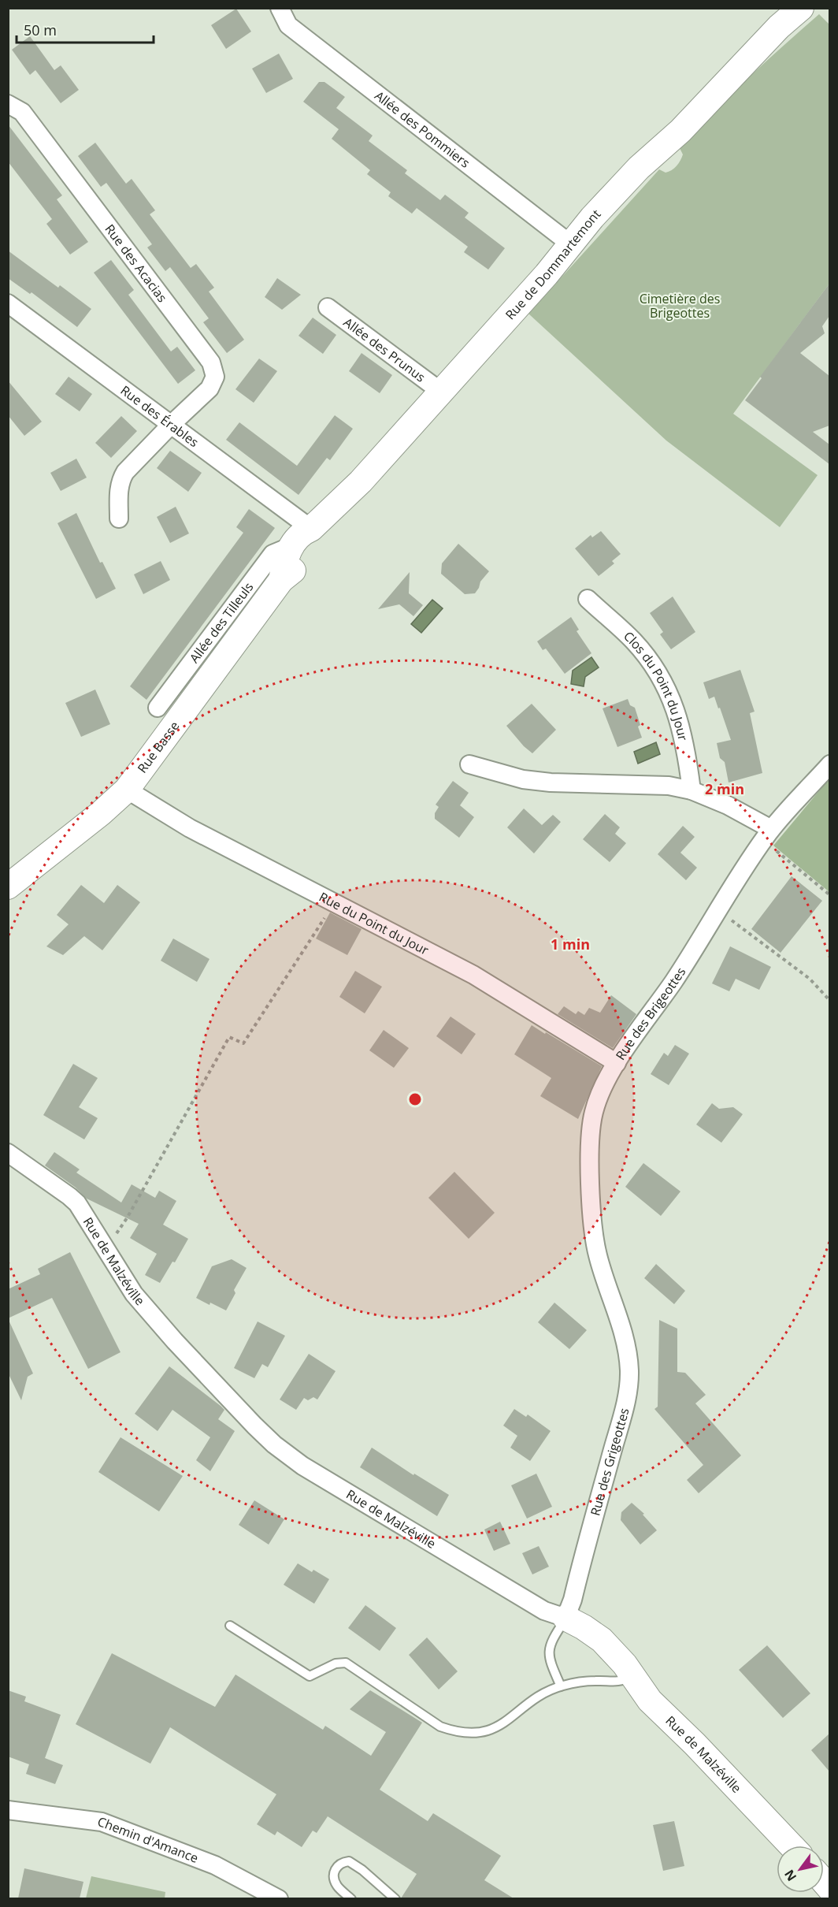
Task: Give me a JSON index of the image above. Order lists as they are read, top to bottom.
{
  "streets": {
    "street": [
      "Allée des Pommiers",
      "Rue des Acacias",
      "Rue de Dommartemont",
      "Allée des Prunus",
      "Rue des Érables",
      "Allée des Tilleuls",
      "Clos du Point du Jour",
      "Rue Basse",
      "Rue du Point du Jour",
      "Rue des Brigeottes",
      "Rue de Malzéville",
      "Rue des Grigeottes",
      "Chemin d'Amance"
    ]
  },
  "crossings": [
    ["Allée des Pommiers", "Rue de Dommartemont"],
    ["Rue des Acacias", "Rue des Érables"],
    ["Rue de Dommartemont", "Allée des Prunus"],
    ["Rue de Dommartemont", "Rue des Érables"],
    ["Rue de Dommartemont", "Rue Basse"],
    ["Rue des Érables", "Rue Basse"],
    ["Allée des Tilleuls", "Rue Basse"],
    ["Rue Basse", "Rue du Point du Jour"],
    ["Rue du Point du Jour", "Rue des Brigeottes"],
    ["Rue des Brigeottes", "Rue des Grigeottes"],
    ["Rue de Malzéville", "Rue des Grigeottes"]
  ],
  "parks": ["Cimetière des Brigeottes"],
  "scale_bar": "50 m",
  "north": "bottom left",
  "rings": ["2 min", "1 min"]
}
